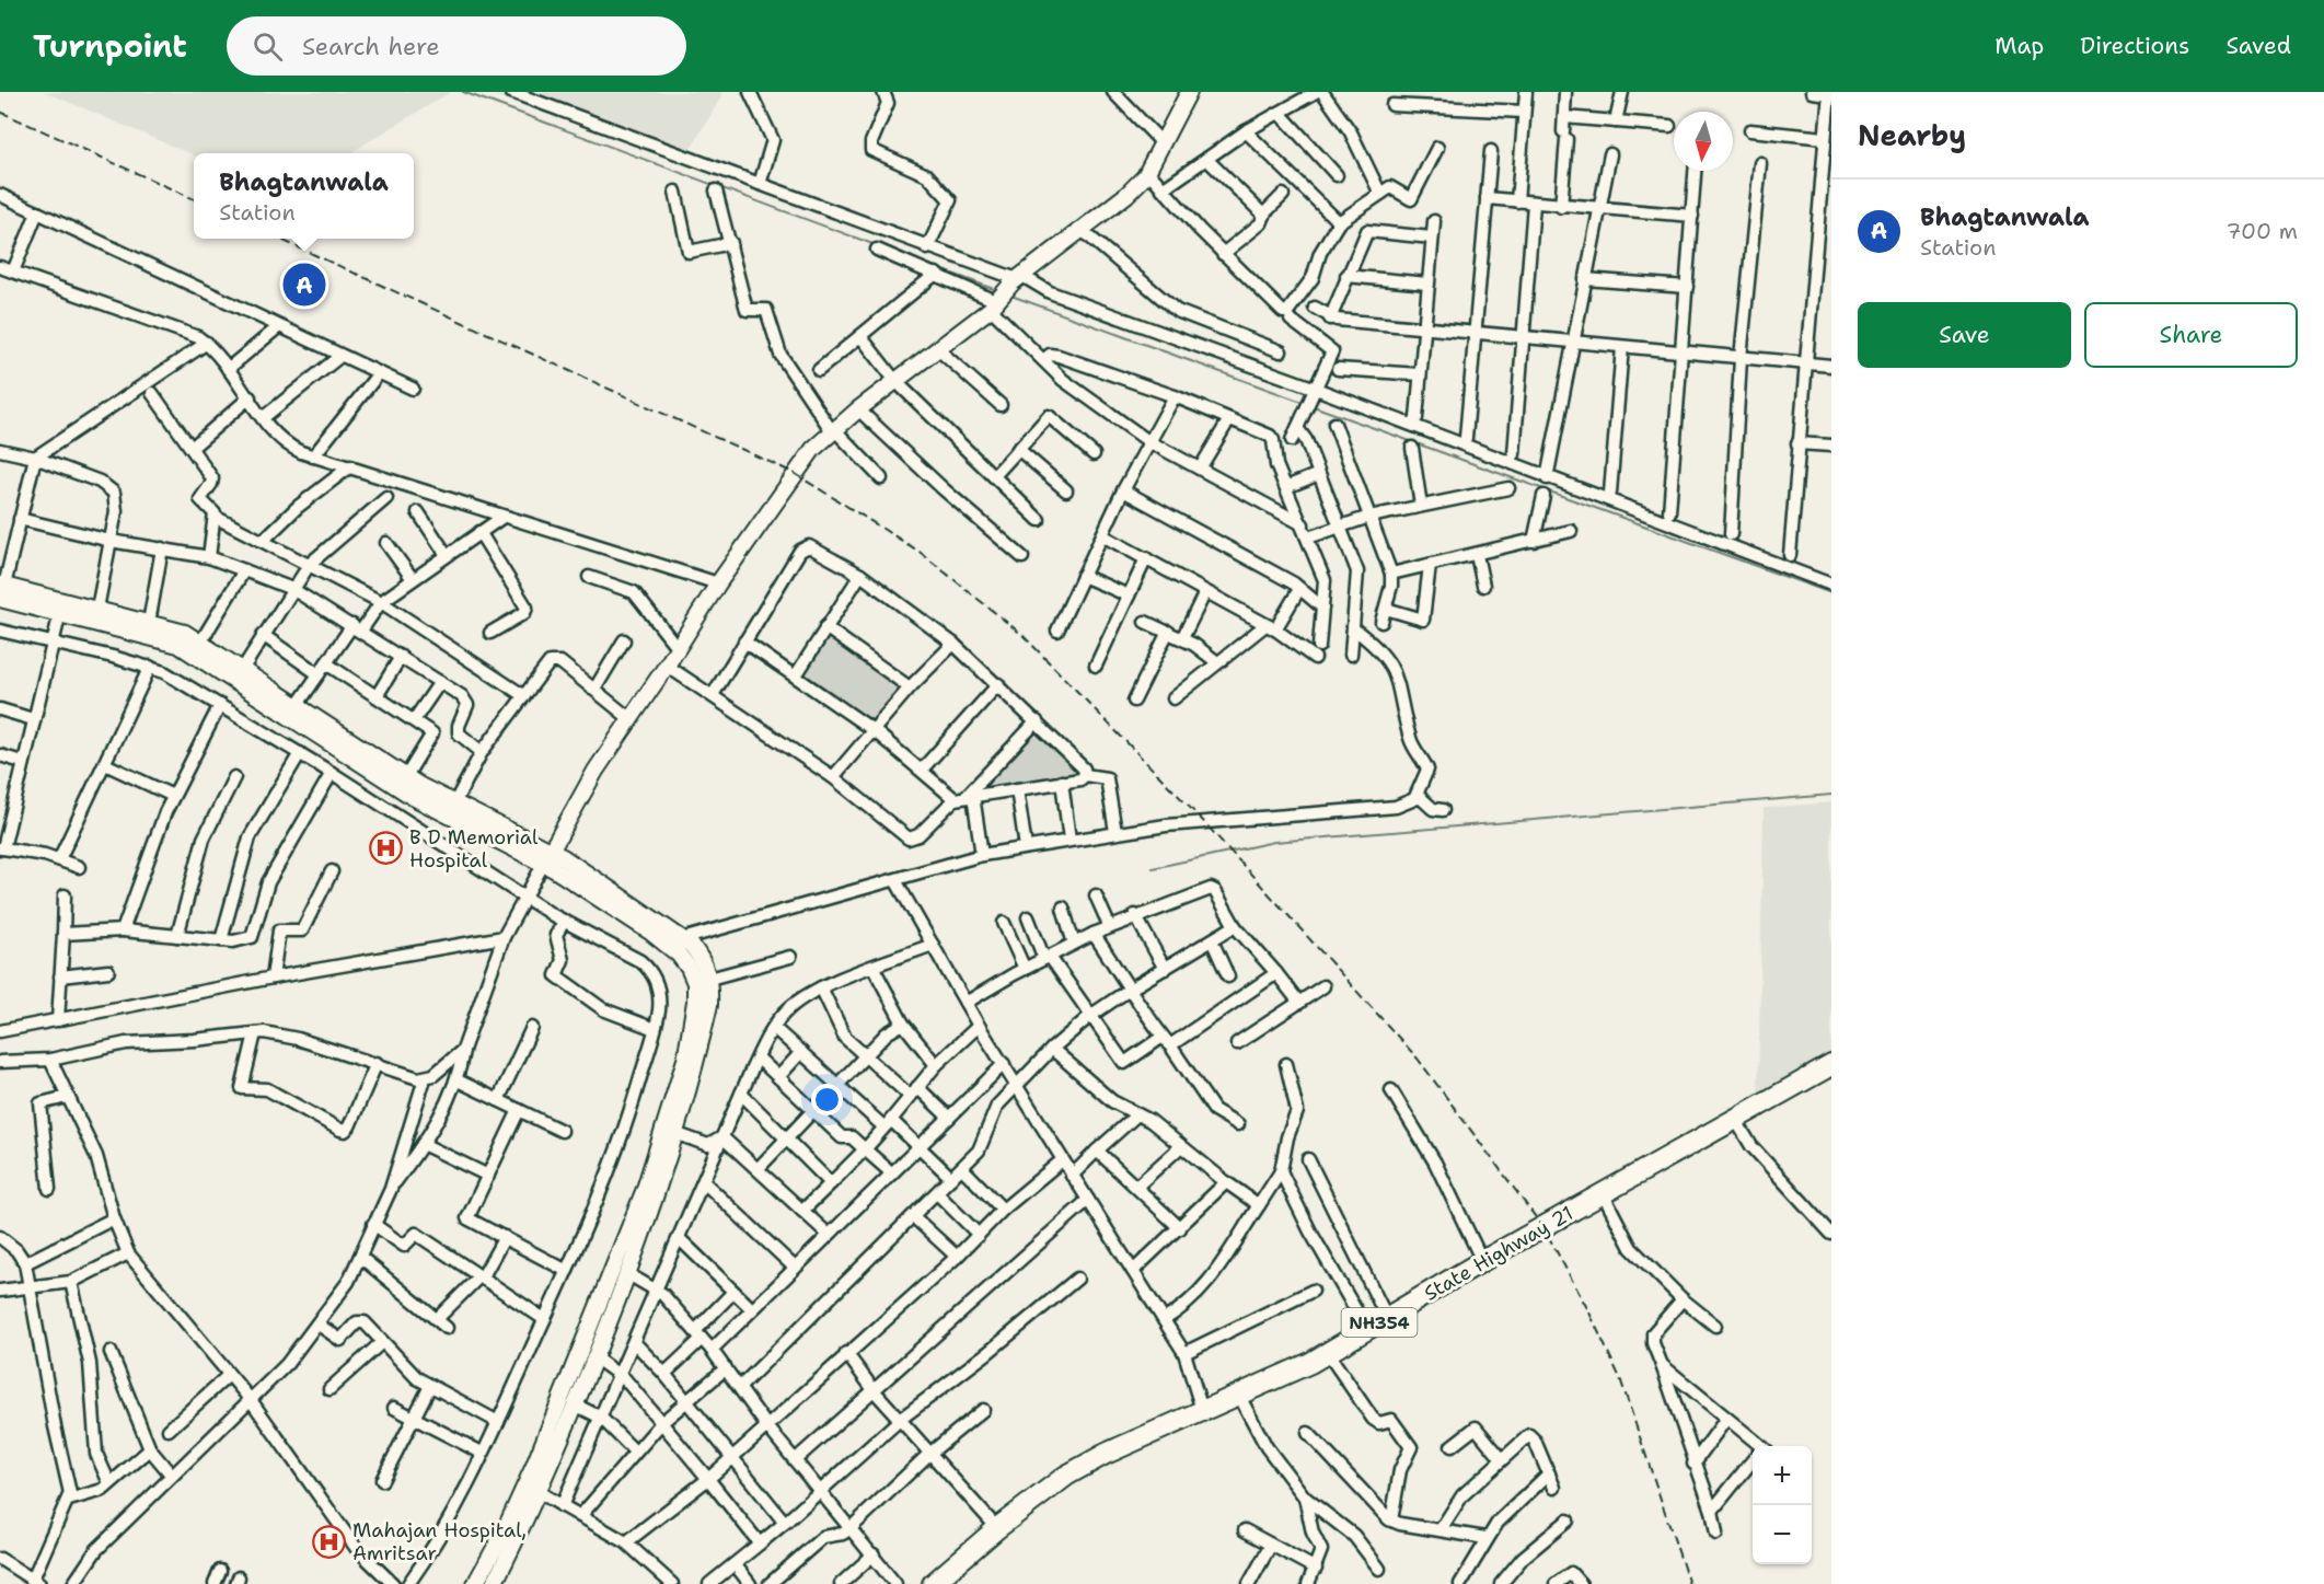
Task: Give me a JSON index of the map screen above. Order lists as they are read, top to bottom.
{
  "streets": {
    "highway": ["State Highway 21", "NH354"]
  },
  "places": {
    "hospital": ["B D Memorial Hospital", "Mahajan Hospital, Amritsar"]
  },
  "north": "bottom",
  "page": {
    "header": "Turnpoint",
    "search": "Search here",
    "nav": ["Map", "Directions", "Saved"],
    "heading": "Nearby",
    "popup": ["Bhagtanwala", "Station"],
    "list": [
      {
        "mark": "A",
        "name": "Bhagtanwala",
        "note": "Station",
        "value": "700 m"
      }
    ],
    "pins": "A",
    "buttons": ["Save", "Share"],
    "map_buttons": ["+", "−"]
  }
}
